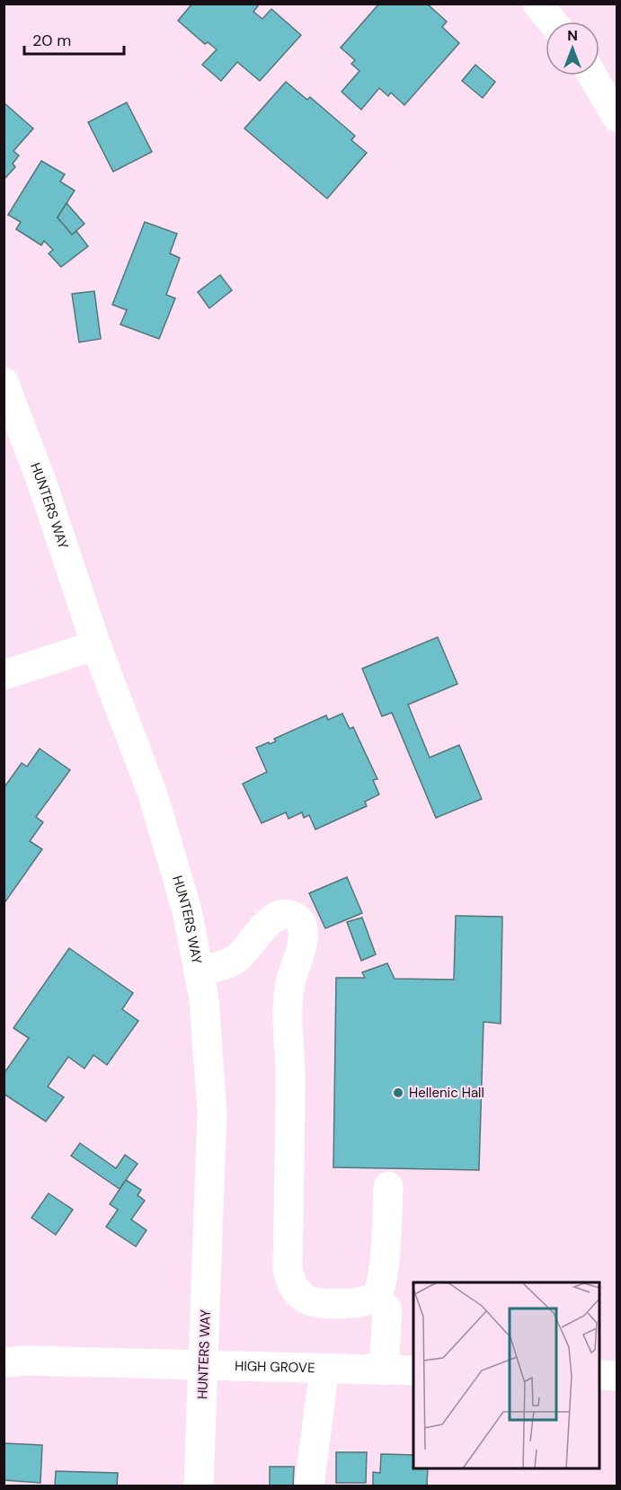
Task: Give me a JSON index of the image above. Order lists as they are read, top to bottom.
{
  "streets": {
    "street": ["HUNTERS WAY", "HIGH GROVE"]
  },
  "crossings": [
    ["HUNTERS WAY", "HIGH GROVE"]
  ],
  "places": ["Hellenic Hall"],
  "scale_bar": "20 m",
  "north": "top"
}
